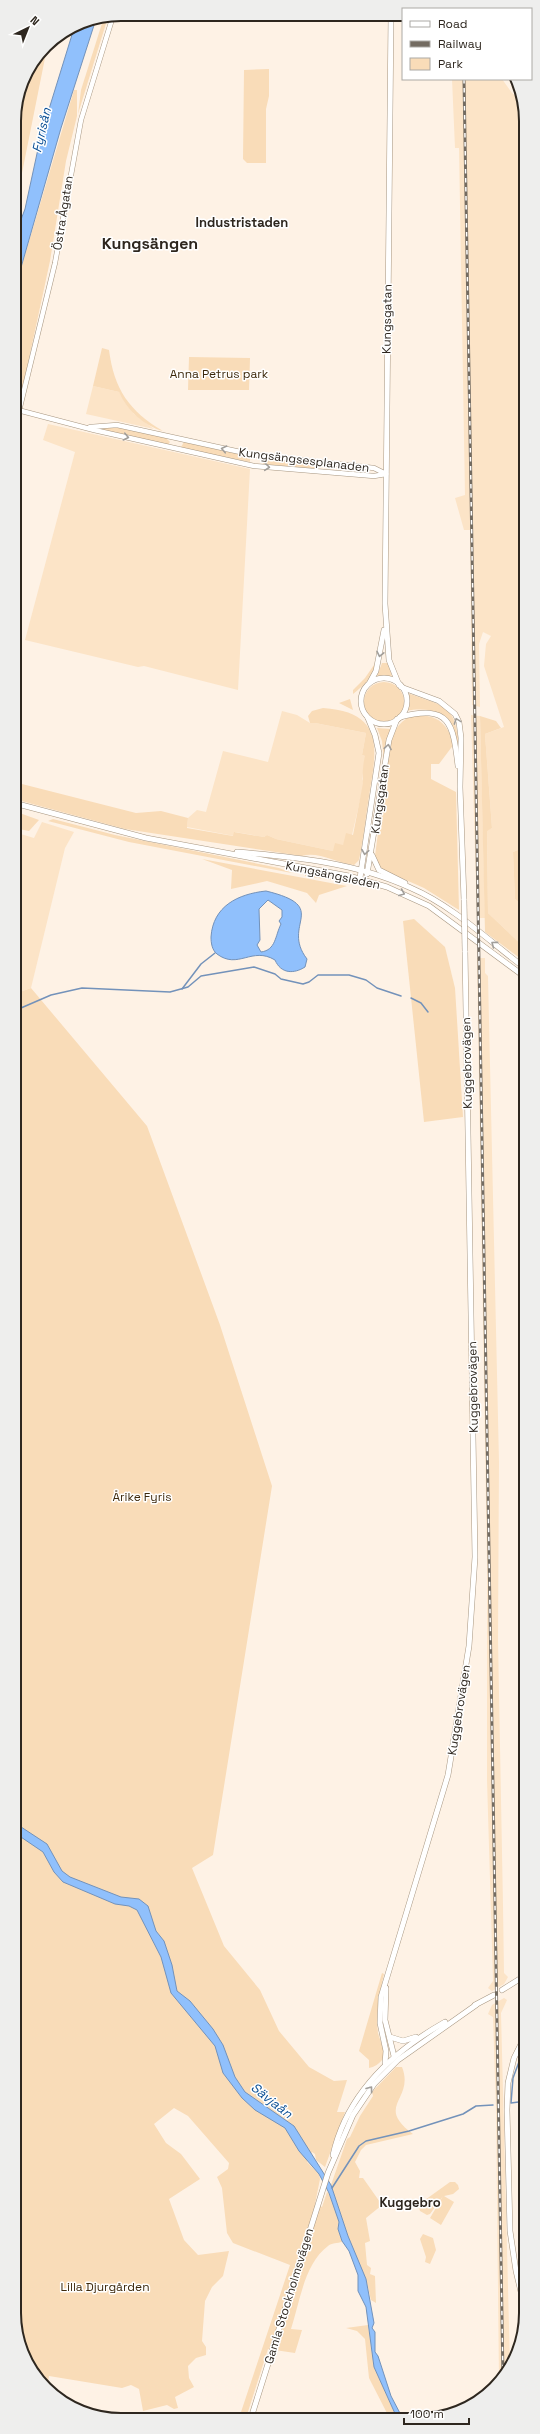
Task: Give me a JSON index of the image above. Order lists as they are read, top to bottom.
{
  "streets": {
    "main road": [
      "Kungsgatan",
      "Kungsängsleden",
      "Kuggebrovägen",
      "Gamla Stockholmsvägen"
    ],
    "street": ["Östra Ågatan", "Kungsängsesplanaden"]
  },
  "crossings": [
    ["Kungsgatan", "Kungsängsesplanaden"],
    ["Kungsgatan", "Kungsängsleden"],
    ["Kungsgatan", "Kuggebrovägen"],
    ["Kuggebrovägen", "Gamla Stockholmsvägen"]
  ],
  "districts": ["Industristaden", "Kungsängen", "Kuggebro"],
  "water": ["Fyrisån", "Sävjaån"],
  "parks": ["Anna Petrus park", "Årike Fyris", "Lilla Djurgården"],
  "legend": ["Road", "Railway", "Park"],
  "scale_bar": "100 m",
  "north": "top right"
}
